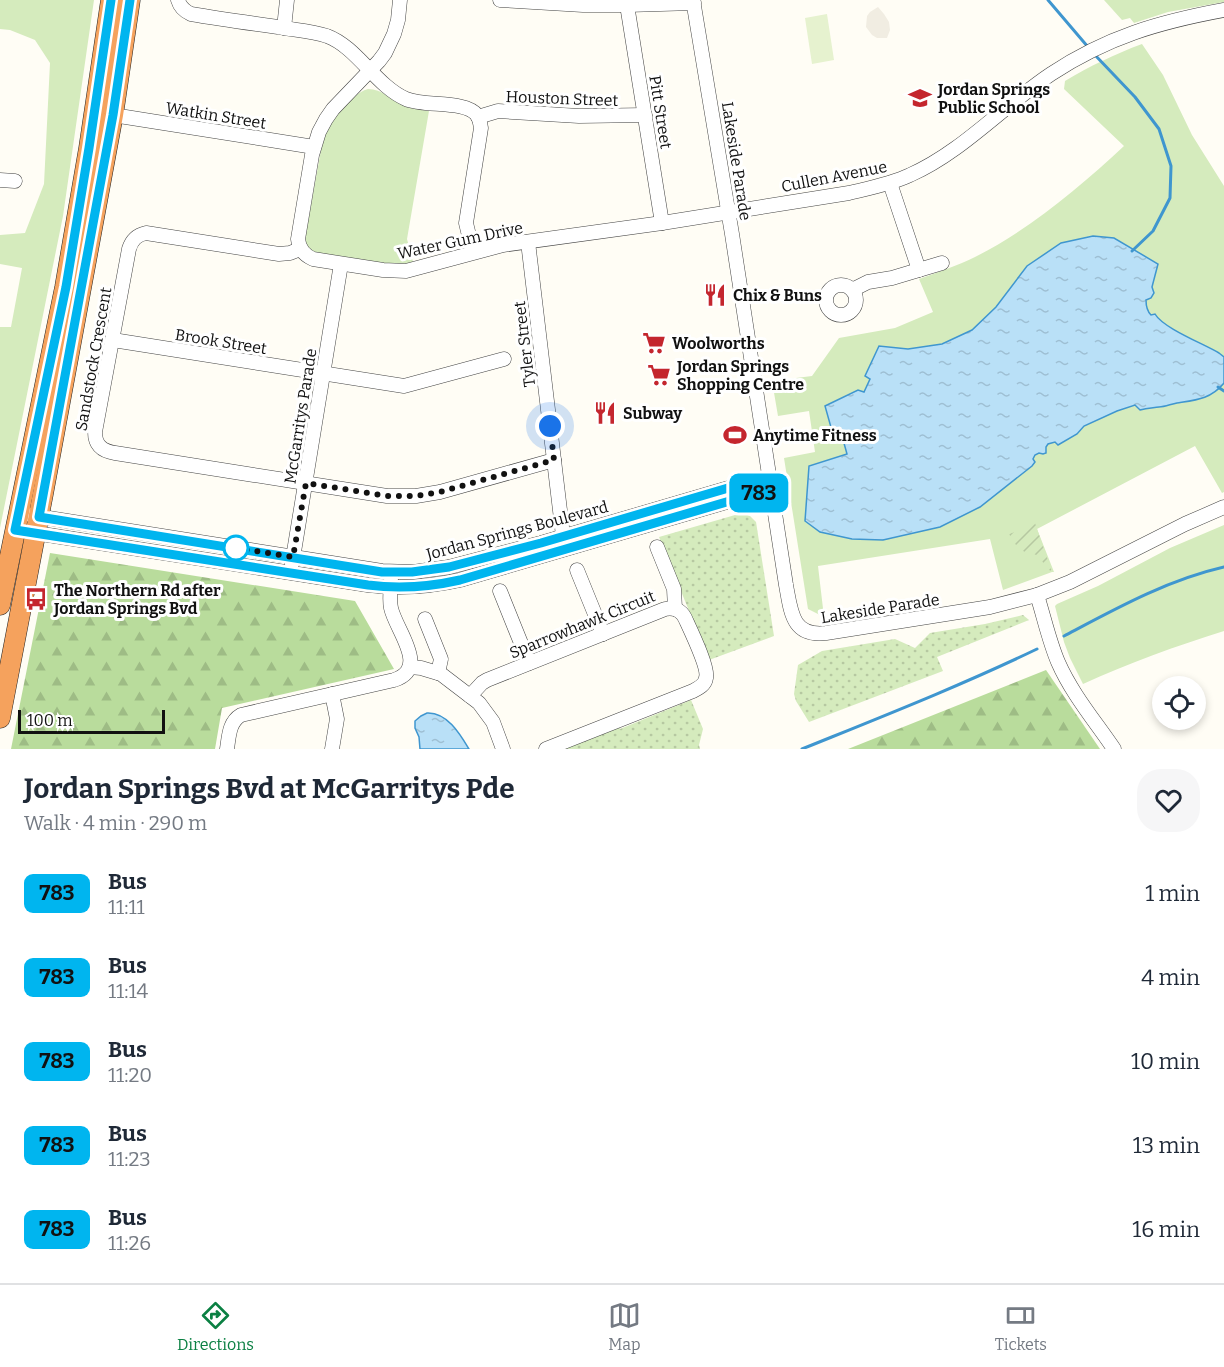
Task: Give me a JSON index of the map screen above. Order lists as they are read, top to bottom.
{
  "streets": {
    "street": [
      "Houston Street",
      "Pitt Street",
      "Watkin Street",
      "Lakeside Parade",
      "Cullen Avenue",
      "Water Gum Drive",
      "Brook Street",
      "Tyler Street",
      "Sandstock Crescent",
      "McGarritys Parade",
      "Jordan Springs Boulevard",
      "Sparrowhawk Circuit"
    ]
  },
  "crossings": [
    ["Houston Street", "Pitt Street"],
    ["Pitt Street", "Water Gum Drive"],
    ["Lakeside Parade", "Cullen Avenue"],
    ["Lakeside Parade", "Water Gum Drive"],
    ["Lakeside Parade", "Jordan Springs Boulevard"],
    ["Cullen Avenue", "Water Gum Drive"],
    ["Water Gum Drive", "Tyler Street"],
    ["Water Gum Drive", "Sandstock Crescent"],
    ["Water Gum Drive", "McGarritys Parade"],
    ["Brook Street", "Sandstock Crescent"],
    ["Brook Street", "McGarritys Parade"],
    ["Tyler Street", "Jordan Springs Boulevard"],
    ["Sandstock Crescent", "McGarritys Parade"],
    ["McGarritys Parade", "Jordan Springs Boulevard"]
  ],
  "places": {
    "school or university": ["Jordan Springs Public School"],
    "restaurant": ["Chix & Buns", "Subway"],
    "supermarket": ["Woolworths", "Jordan Springs Shopping Centre"],
    "sports": ["Anytime Fitness"],
    "bus stop": ["The Northern Rd after Jordan Springs Bvd"]
  },
  "lines": ["bus line 783"],
  "scale_bar": "100 m",
  "page": {
    "on_map": "783",
    "scale": "100 m",
    "heading": ["Jordan Springs Bvd at McGarritys Pde", "Walk · 4 min · 290 m"],
    "list": [
      {
        "mark": "783",
        "name": "Bus",
        "note": "11:11",
        "value": "1 min"
      },
      {
        "mark": "783",
        "name": "Bus",
        "note": "11:14",
        "value": "4 min"
      },
      {
        "mark": "783",
        "name": "Bus",
        "note": "11:20",
        "value": "10 min"
      },
      {
        "mark": "783",
        "name": "Bus",
        "note": "11:23",
        "value": "13 min"
      },
      {
        "mark": "783",
        "name": "Bus",
        "note": "11:26",
        "value": "16 min"
      }
    ],
    "tabs": ["Directions", "Map", "Tickets"]
  }
}
